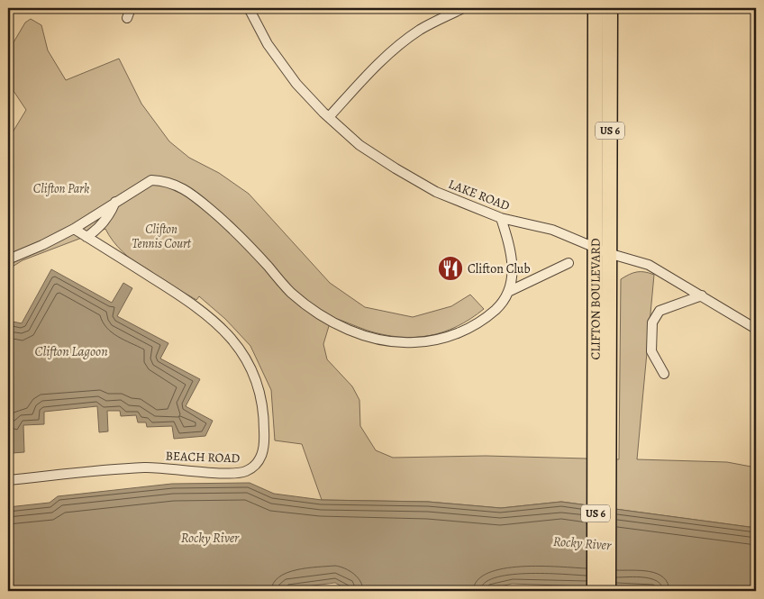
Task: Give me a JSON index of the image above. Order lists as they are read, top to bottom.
{
  "streets": {
    "main road": ["US 6", "CLIFTON BOULEVARD"],
    "street": ["LAKE ROAD", "BEACH ROAD"]
  },
  "crossings": [
    ["LAKE ROAD", "CLIFTON BOULEVARD"]
  ],
  "water": ["Clifton Lagoon", "Rocky River"],
  "parks": ["Clifton Park", "Clifton Tennis Court"],
  "places": {
    "restaurant": ["Clifton Club"]
  }
}
